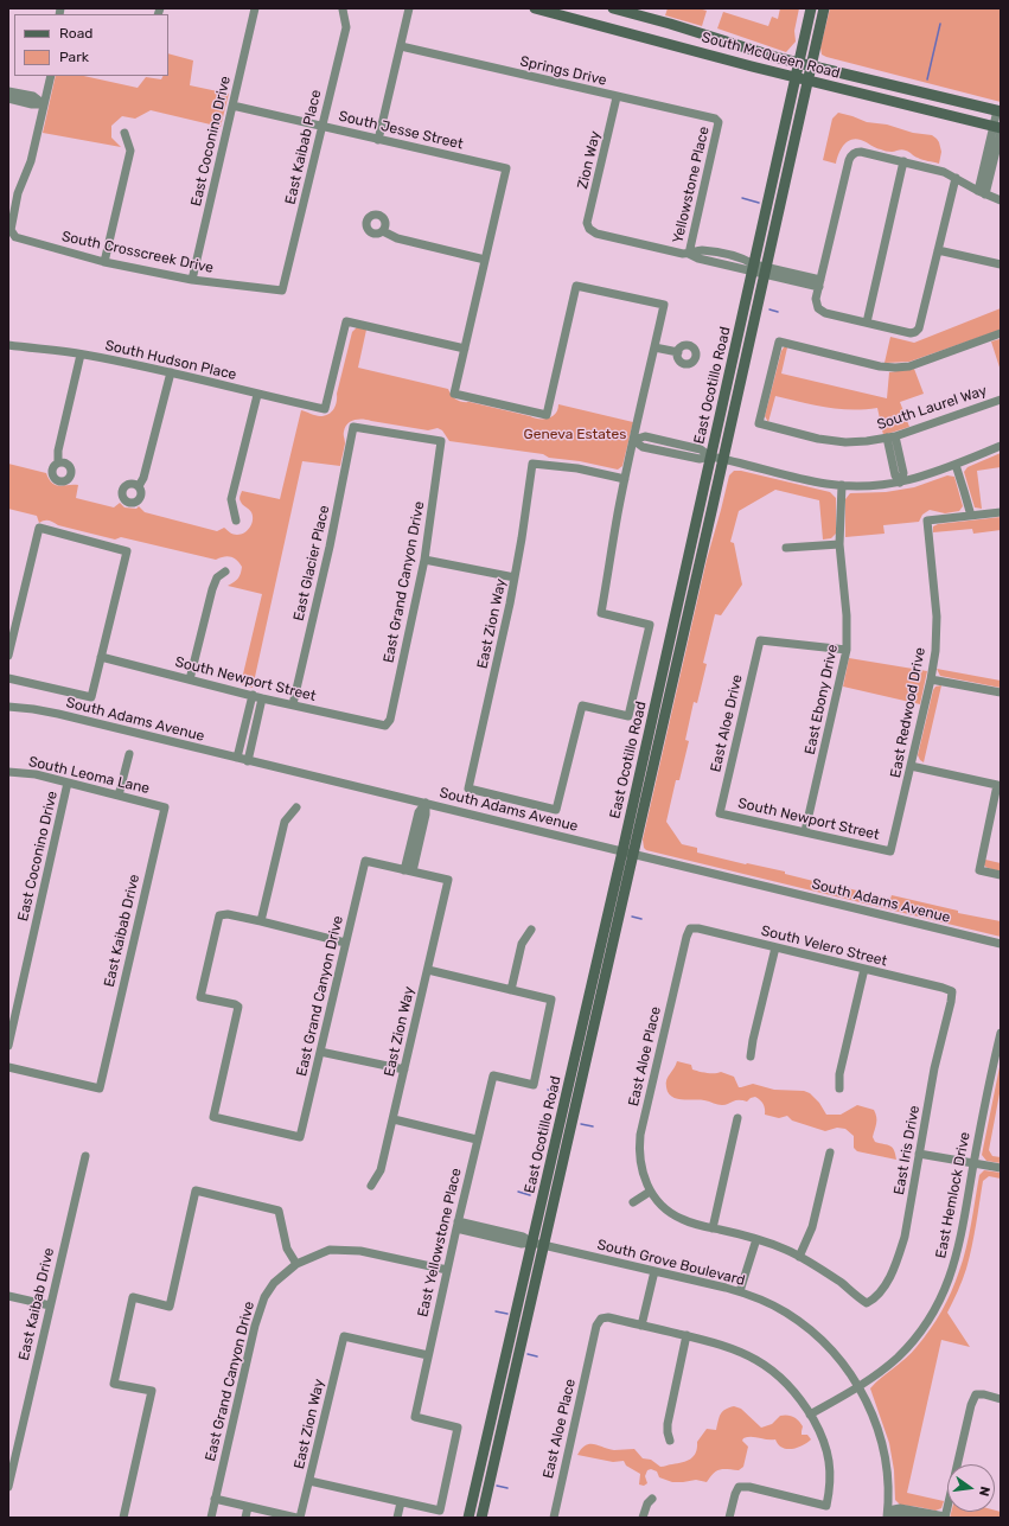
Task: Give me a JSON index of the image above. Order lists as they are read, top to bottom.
{
  "streets": {
    "main road": ["South McQueen Road", "East Ocotillo Road"],
    "street": [
      "Springs Drive",
      "South Jesse Street",
      "East Coconino Drive",
      "East Kaibab Place",
      "Zion Way",
      "Yellowstone Place",
      "South Crosscreek Drive",
      "South Hudson Place",
      "South Laurel Way",
      "East Glacier Place",
      "East Grand Canyon Drive",
      "East Zion Way",
      "South Newport Street",
      "East Ebony Drive",
      "East Redwood Drive",
      "South Adams Avenue",
      "East Aloe Drive",
      "South Leoma Lane",
      "East Kaibab Drive",
      "South Velero Street",
      "East Aloe Place",
      "East Iris Drive",
      "East Hemlock Drive",
      "East Yellowstone Place",
      "South Grove Boulevard"
    ]
  },
  "crossings": [
    ["South McQueen Road", "East Ocotillo Road"],
    ["Springs Drive", "Zion Way"],
    ["Springs Drive", "Yellowstone Place"],
    ["South Jesse Street", "East Coconino Drive"],
    ["South Jesse Street", "East Kaibab Place"],
    ["East Coconino Drive", "South Crosscreek Drive"],
    ["East Coconino Drive", "South Leoma Lane"],
    ["East Kaibab Place", "South Crosscreek Drive"],
    ["Zion Way", "Yellowstone Place"],
    ["East Ocotillo Road", "South Adams Avenue"],
    ["East Ocotillo Road", "South Grove Boulevard"],
    ["East Glacier Place", "East Grand Canyon Drive"],
    ["East Glacier Place", "South Newport Street"],
    ["East Grand Canyon Drive", "East Zion Way"],
    ["East Grand Canyon Drive", "South Newport Street"],
    ["East Grand Canyon Drive", "East Yellowstone Place"],
    ["East Zion Way", "East Yellowstone Place"],
    ["South Newport Street", "East Ebony Drive"],
    ["South Newport Street", "East Redwood Drive"],
    ["South Newport Street", "East Aloe Drive"],
    ["East Ebony Drive", "East Aloe Drive"],
    ["South Leoma Lane", "East Kaibab Drive"],
    ["South Velero Street", "East Aloe Place"],
    ["South Velero Street", "East Iris Drive"],
    ["East Hemlock Drive", "South Grove Boulevard"],
    ["East Yellowstone Place", "South Grove Boulevard"]
  ],
  "parks": ["Geneva Estates"],
  "legend": ["Road", "Park"],
  "north": "right"
}
